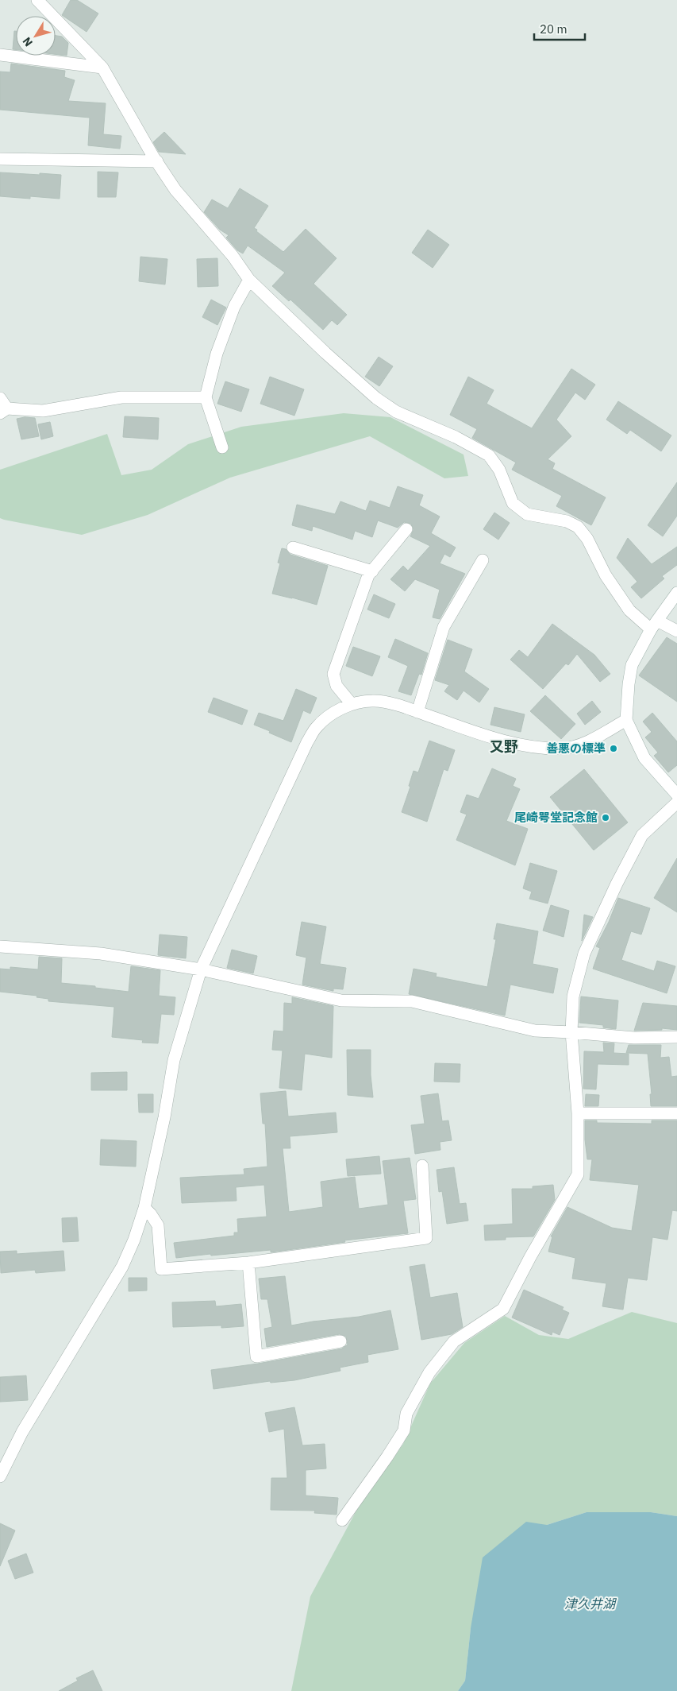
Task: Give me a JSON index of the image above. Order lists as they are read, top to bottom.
{
  "districts": ["又野"],
  "water": ["津久井湖"],
  "places": ["善悪の標準", "尾崎咢堂記念館"],
  "scale_bar": "20 m",
  "north": "bottom left"
}
